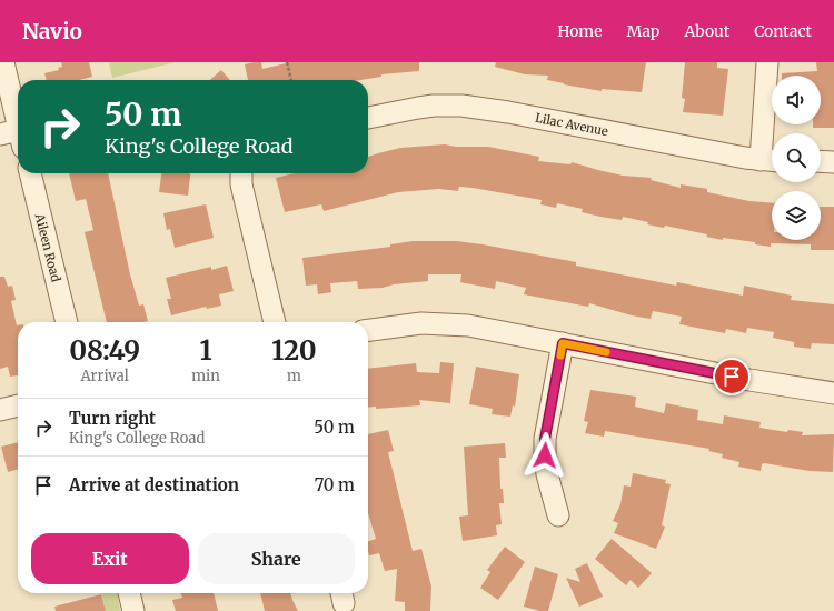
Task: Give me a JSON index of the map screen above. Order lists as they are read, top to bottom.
{
  "streets": {
    "street": ["Lilac Avenue", "Aileen Road"]
  },
  "page": {
    "header": "Navio",
    "nav": [
      "Home",
      "Map",
      "About",
      "Contact"
    ],
    "turn": ["50 m", "King's College Road"],
    "eta": [
      "08:49",
      "Arrival",
      "1",
      "min",
      "120",
      "m"
    ],
    "list": [
      {
        "name": "Turn right",
        "note": "King's College Road",
        "value": "50 m"
      },
      {
        "name": "Arrive at destination",
        "value": "70 m"
      }
    ],
    "buttons": ["Exit", "Share"]
  }
}
